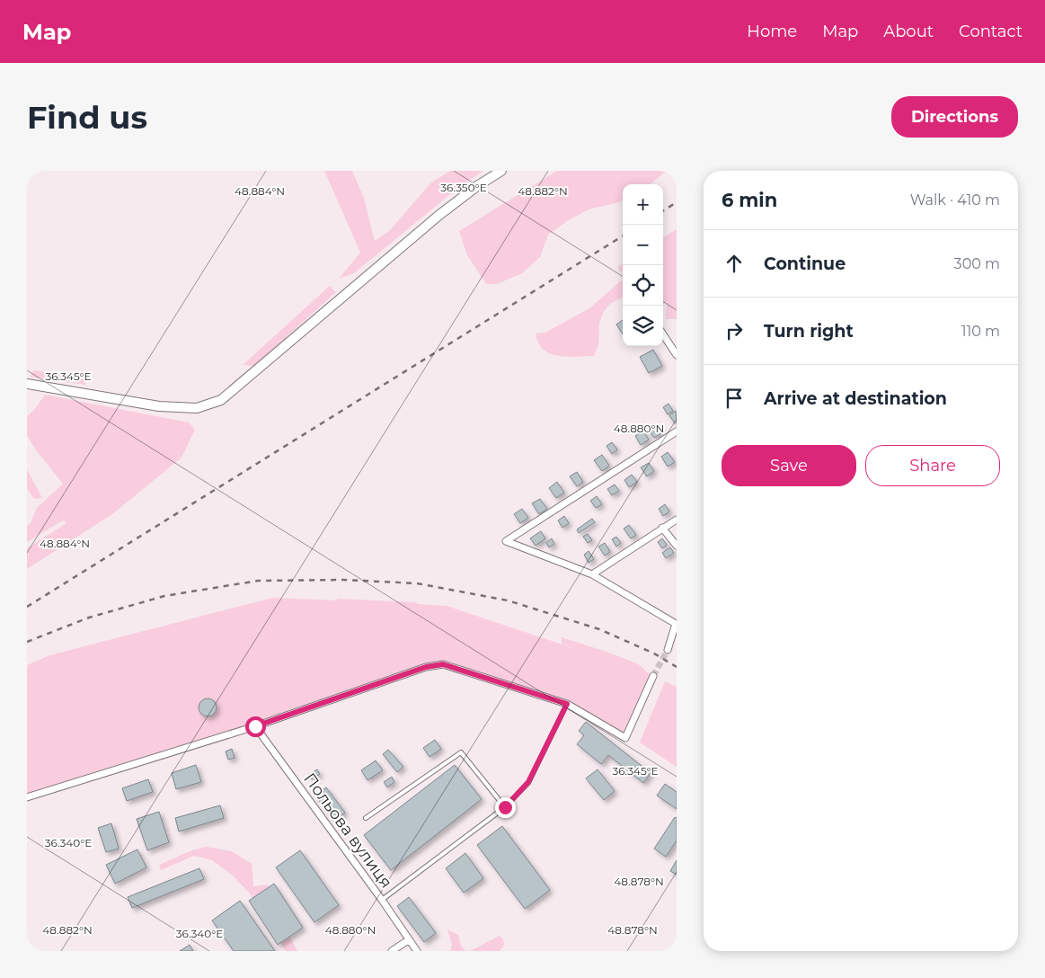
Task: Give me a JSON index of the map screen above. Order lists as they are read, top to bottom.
{
  "streets": {
    "street": ["Польова вулиця"]
  },
  "page": {
    "header": "Map",
    "nav": [
      "Home",
      "Map",
      "About",
      "Contact"
    ],
    "buttons": [
      "Directions",
      ["Save", "Share"]
    ],
    "title": "Find us",
    "heading": ["6 min", "Walk · 410 m"],
    "map_buttons": ["+", "−"],
    "list": [
      ["Continue", "300 m"],
      ["Turn right", "110 m"],
      "Arrive at destination"
    ]
  },
  "coordinates": [
    "36.350°E",
    "48.884°N",
    "48.882°N",
    "36.345°E",
    "48.880°N",
    "36.340°E",
    "48.878°N"
  ]
}
